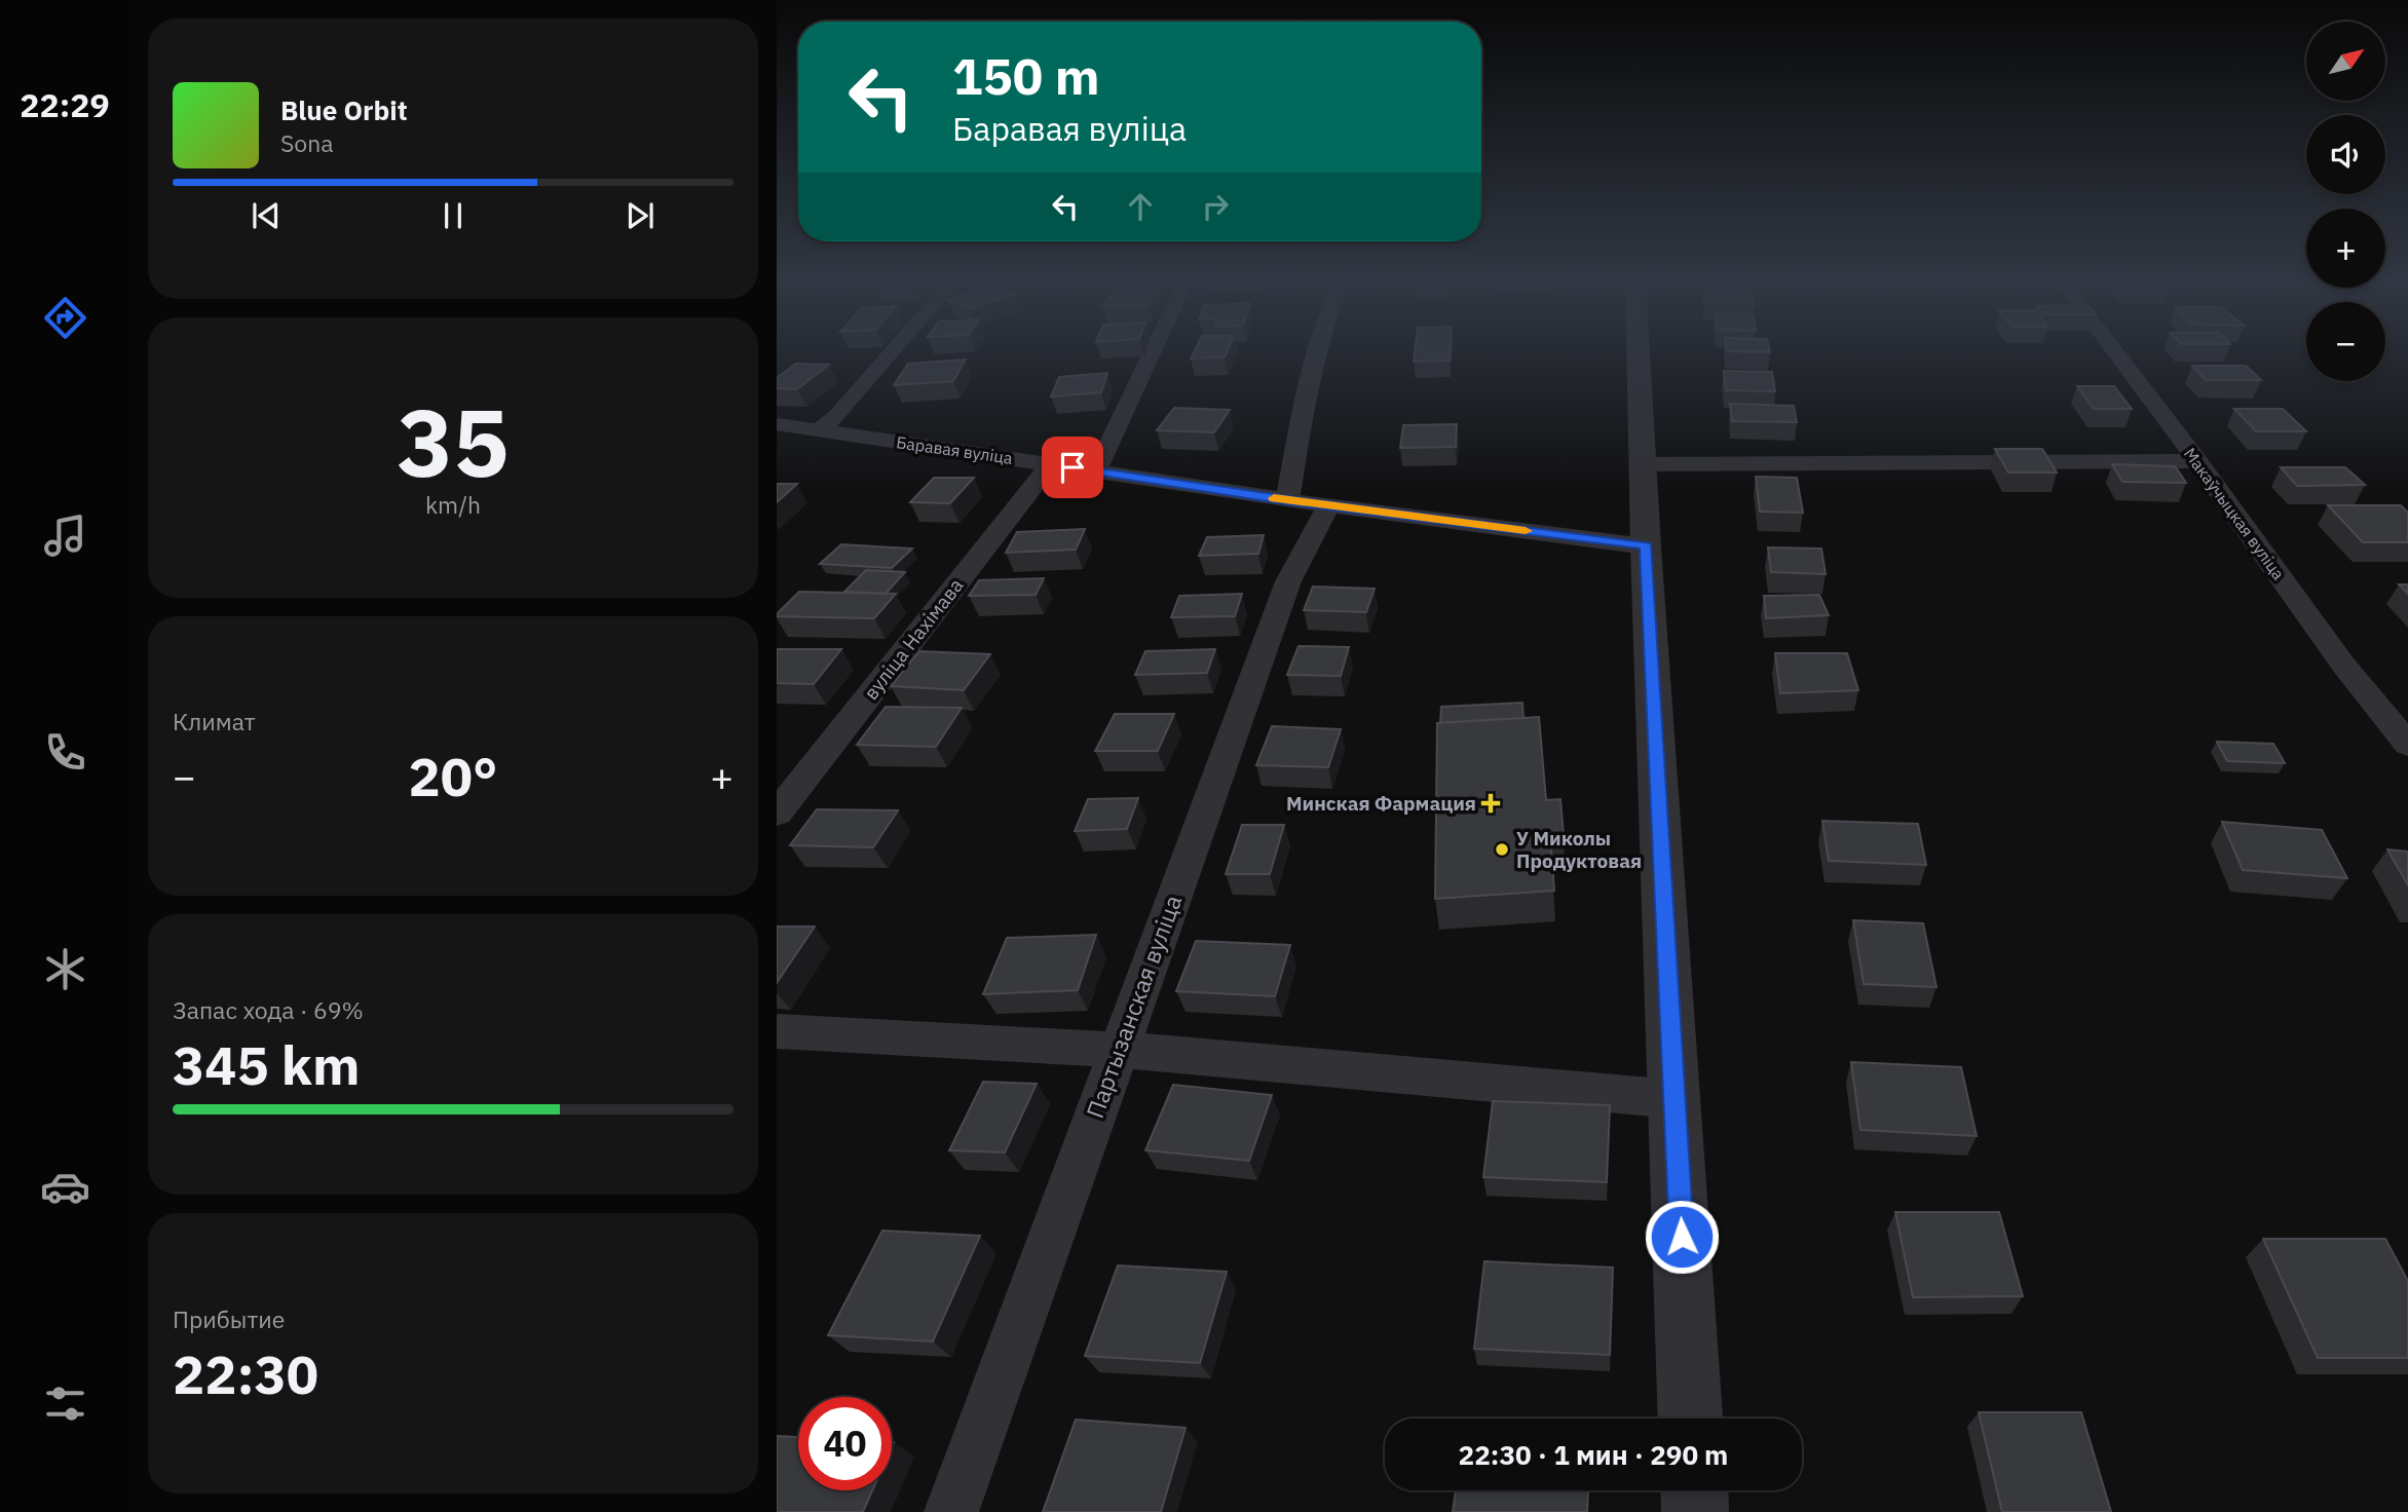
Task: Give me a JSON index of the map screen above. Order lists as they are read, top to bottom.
{
  "streets": {
    "street": [
      "Баравая вуліца",
      "Макаўчыцкая вуліца",
      "вуліца Нахімава",
      "Партызанская вуліца"
    ]
  },
  "crossings": [
    ["Баравая вуліца", "вуліца Нахімава"],
    ["Баравая вуліца", "Партызанская вуліца"]
  ],
  "places": {
    "health": ["Минская Фармация"],
    "other": ["У Миколы Продуктовая"]
  },
  "north": "top right",
  "page": {
    "tabs": "22:29",
    "map_buttons": ["+", "−"],
    "turn": ["150 m", "Баравая вуліца"],
    "song": ["Blue Orbit", "Sona"],
    "tile": [
      ["35", "km/h"],
      "Климат",
      ["Запас хода · 69%", "345 km"],
      ["Прибытие", "22:30"]
    ],
    "heat": ["−", "20°", "+"],
    "limit": "40",
    "trip": "22:30 · 1 мин · 290 m"
  }
}
